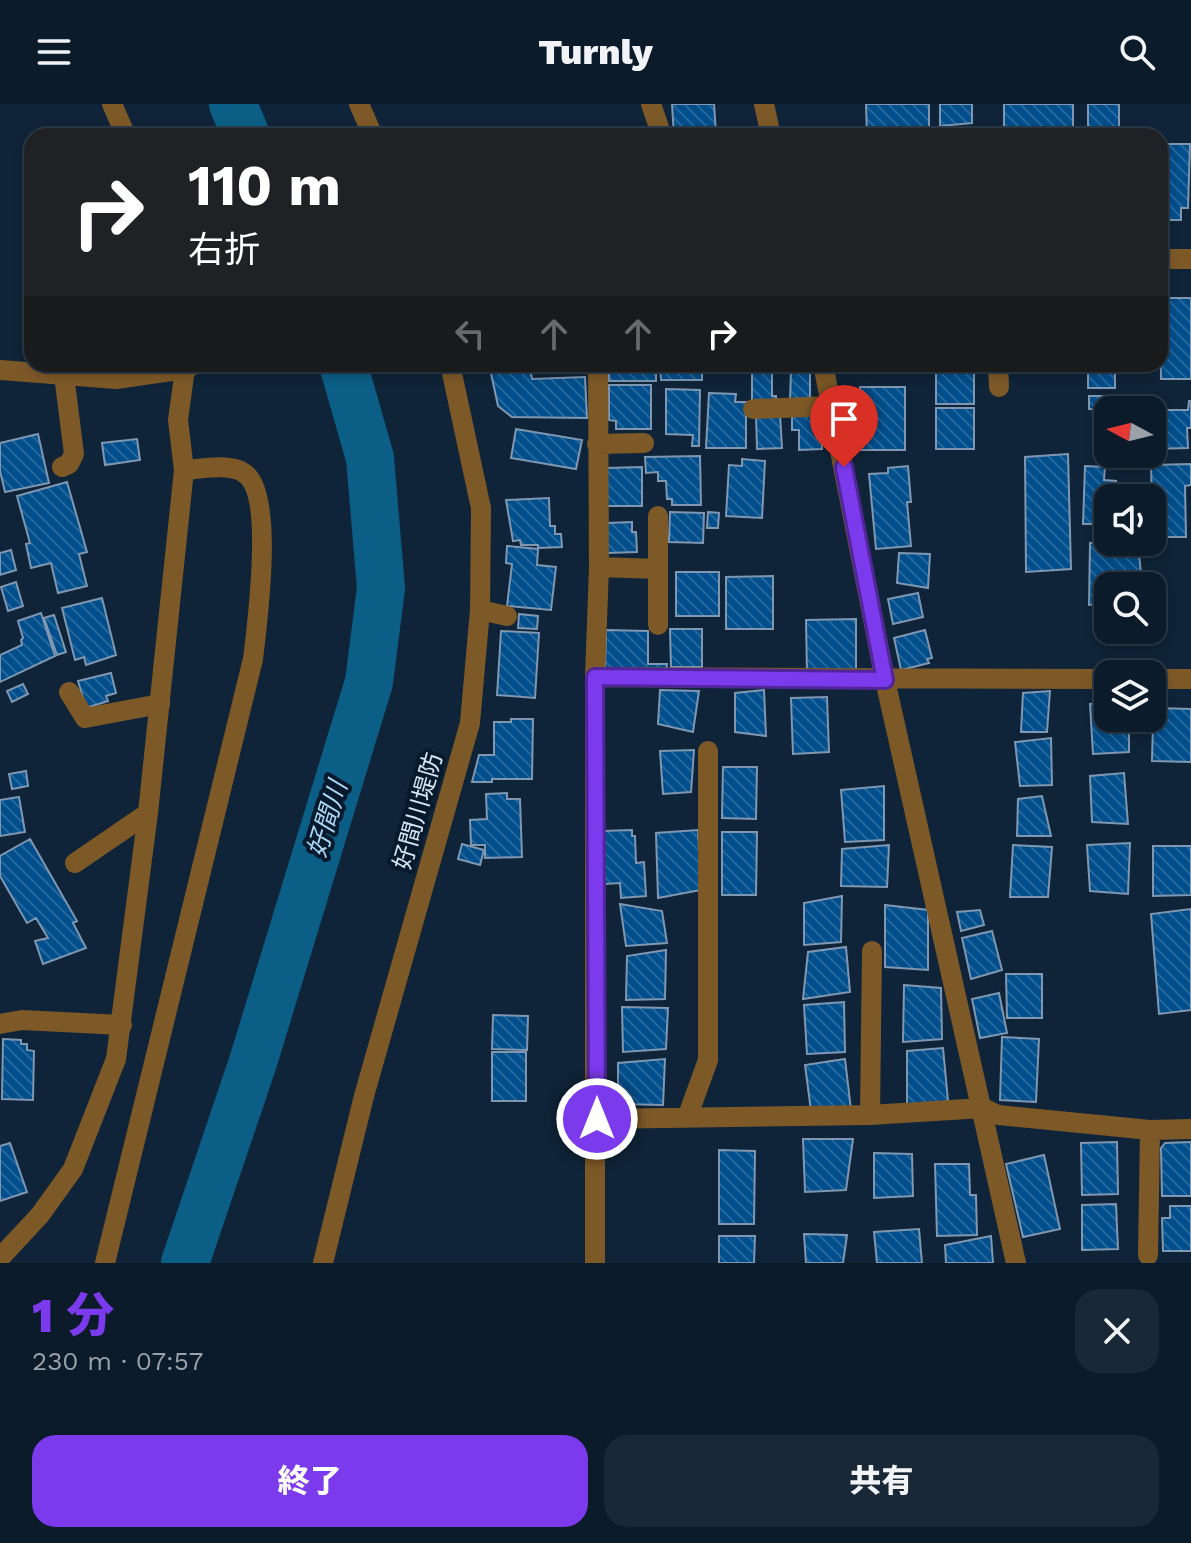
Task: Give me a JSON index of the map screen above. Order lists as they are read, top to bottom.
{
  "streets": {
    "street": ["好間川堤防"]
  },
  "water": ["好間川"],
  "north": "left",
  "page": {
    "header": "Turnly",
    "turn": ["110 m", "右折"],
    "heading": ["1 分", "230 m · 07:57"],
    "buttons": ["終了", "共有"]
  }
}
